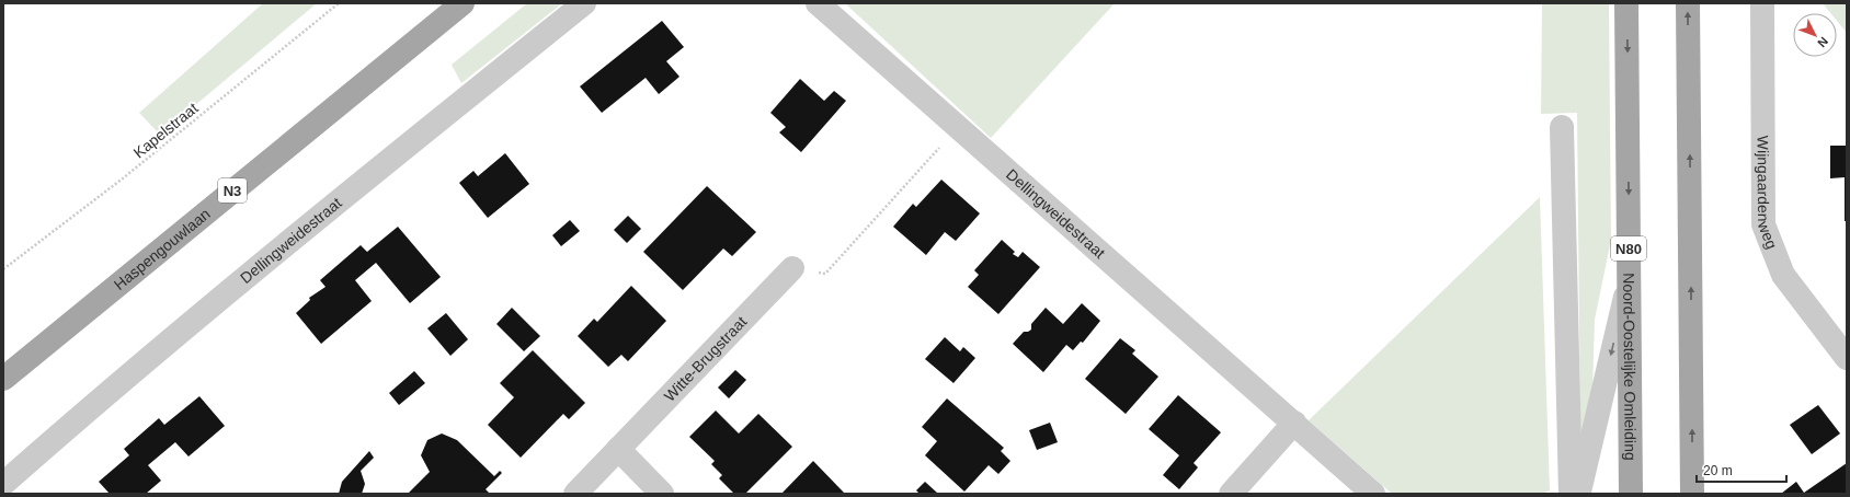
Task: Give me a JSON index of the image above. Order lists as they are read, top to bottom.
{
  "streets": {
    "main road": [
      "N3",
      "N80",
      "Haspengouwlaan",
      "Noord-Oostelijke Omleiding"
    ],
    "street": ["Wijngaardenweg", "Dellingweidestraat", "Witte-Brugstraat"],
    "path": ["Kapelstraat"]
  },
  "scale_bar": "20 m",
  "north": "bottom right"
}
